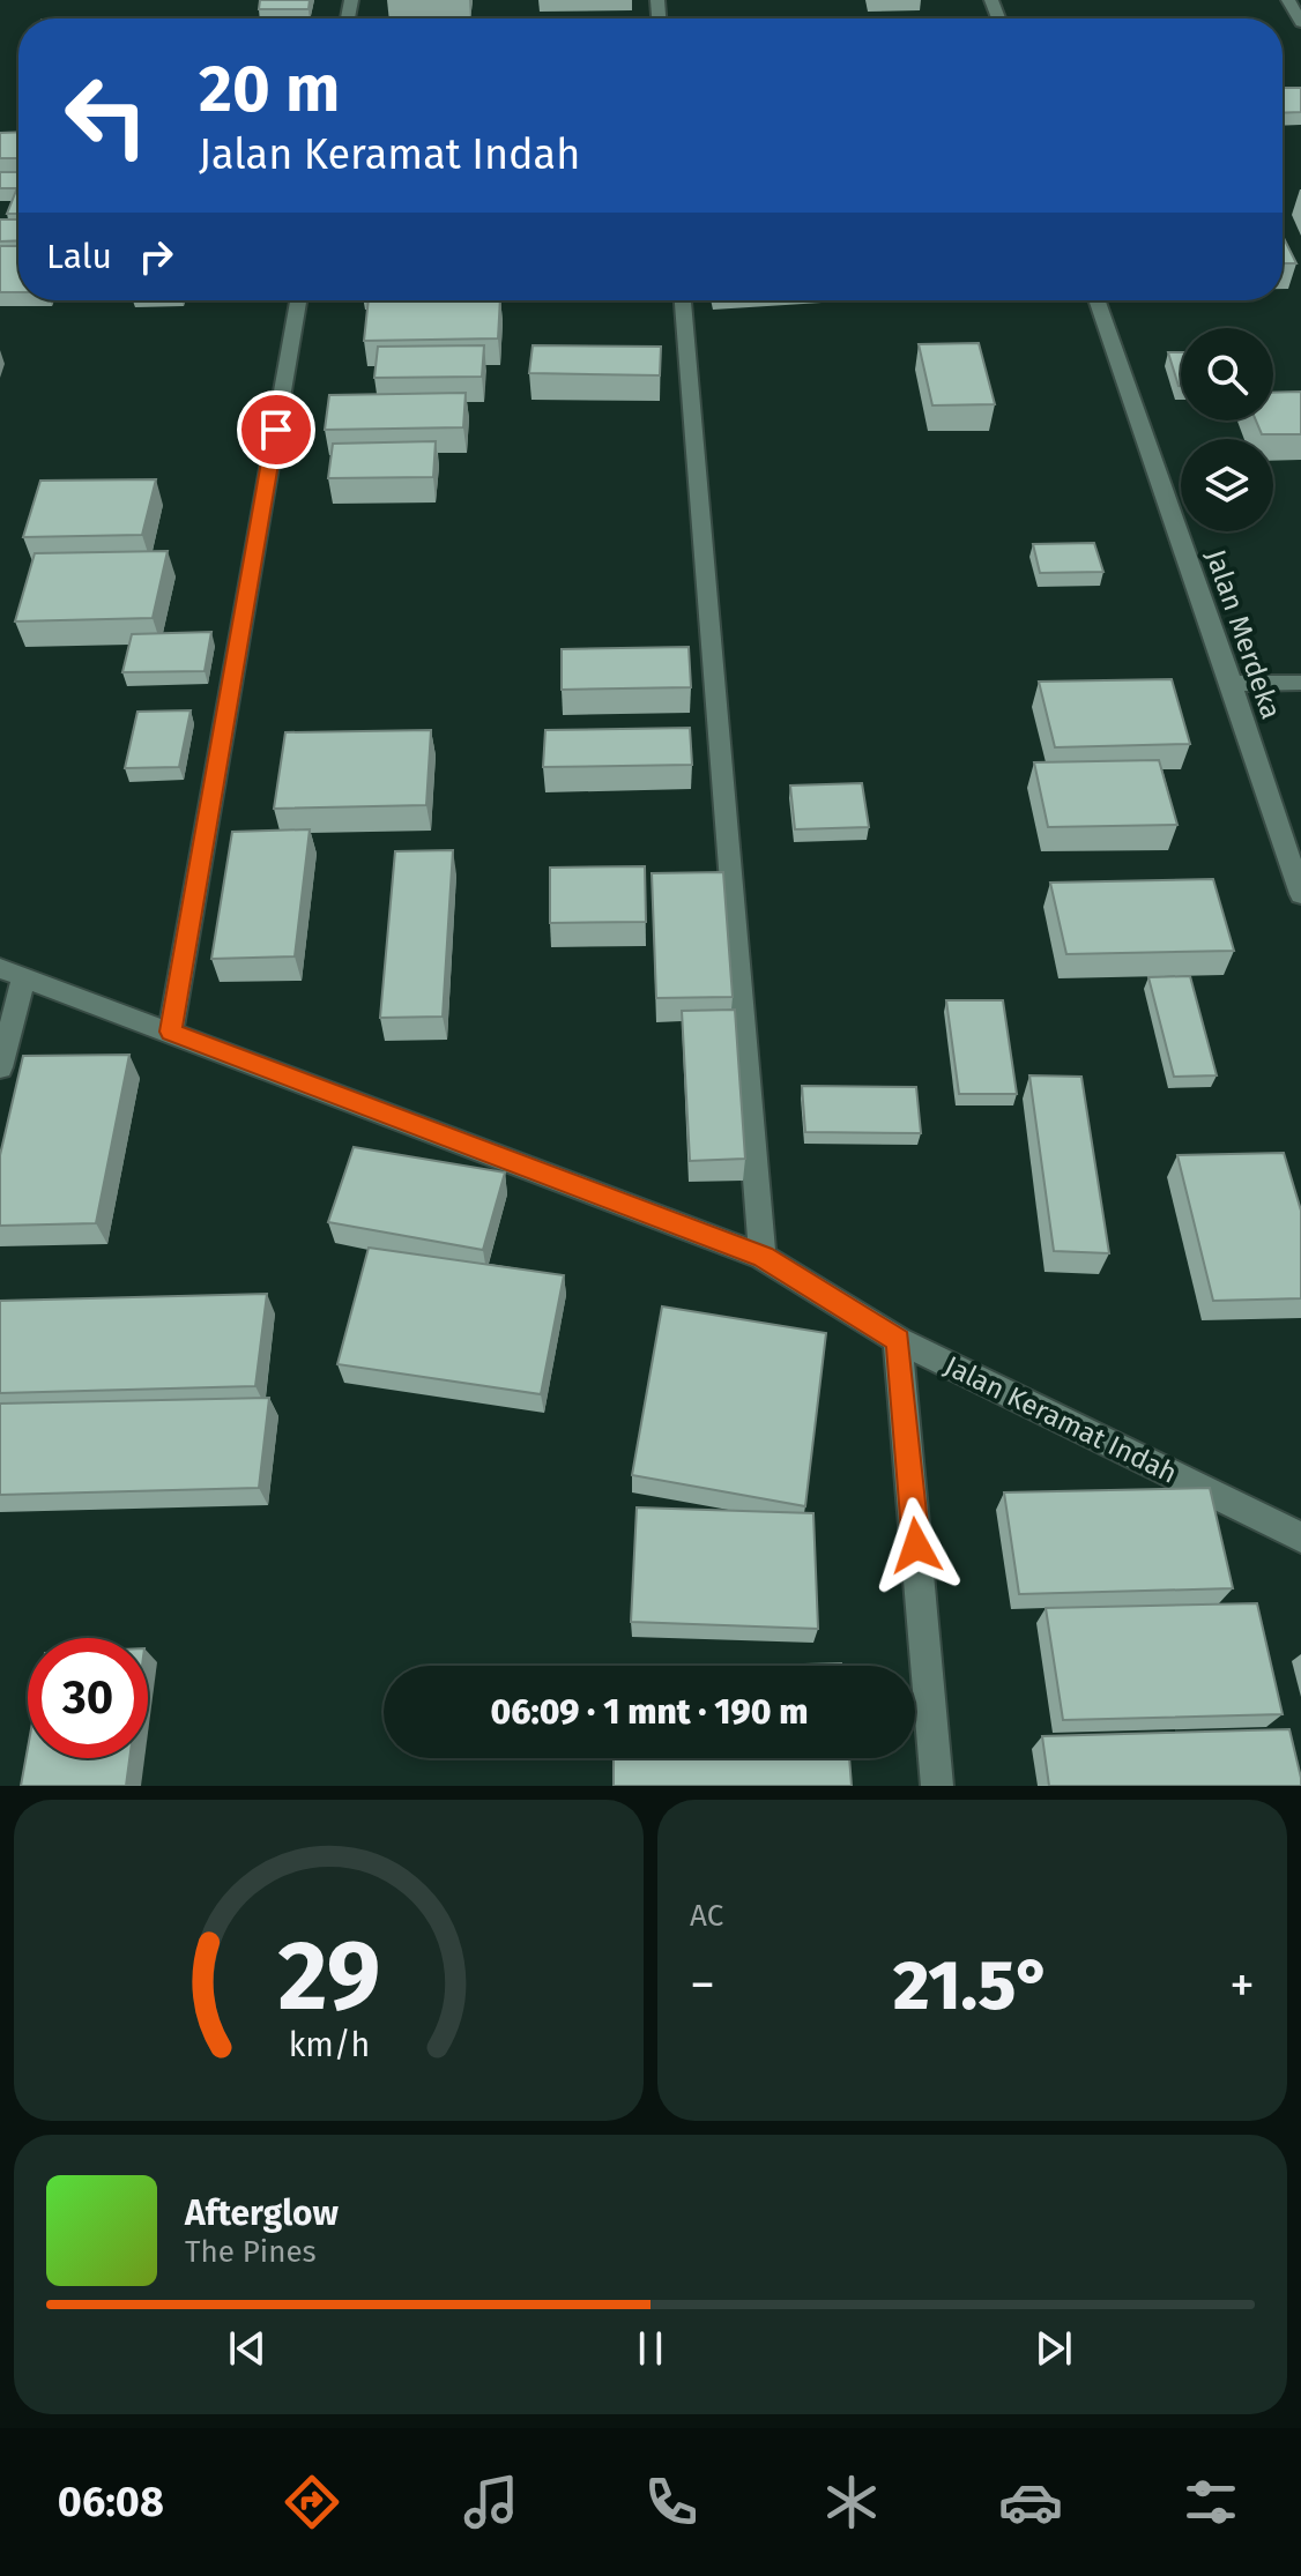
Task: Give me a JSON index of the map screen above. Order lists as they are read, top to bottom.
{
  "streets": {
    "street": ["Jalan Merdeka", "Jalan Keramat Indah"]
  },
  "page": {
    "turn": ["20 m", "Jalan Keramat Indah"],
    "then": "Lalu",
    "limit": "30",
    "trip": "06:09 · 1 mnt · 190 m",
    "tile": "AC",
    "heat": ["−", "21.5°", "+"],
    "song": ["Afterglow", "The Pines"],
    "tabs": "06:08",
    "gauge": ["29", "km/h"]
  }
}
